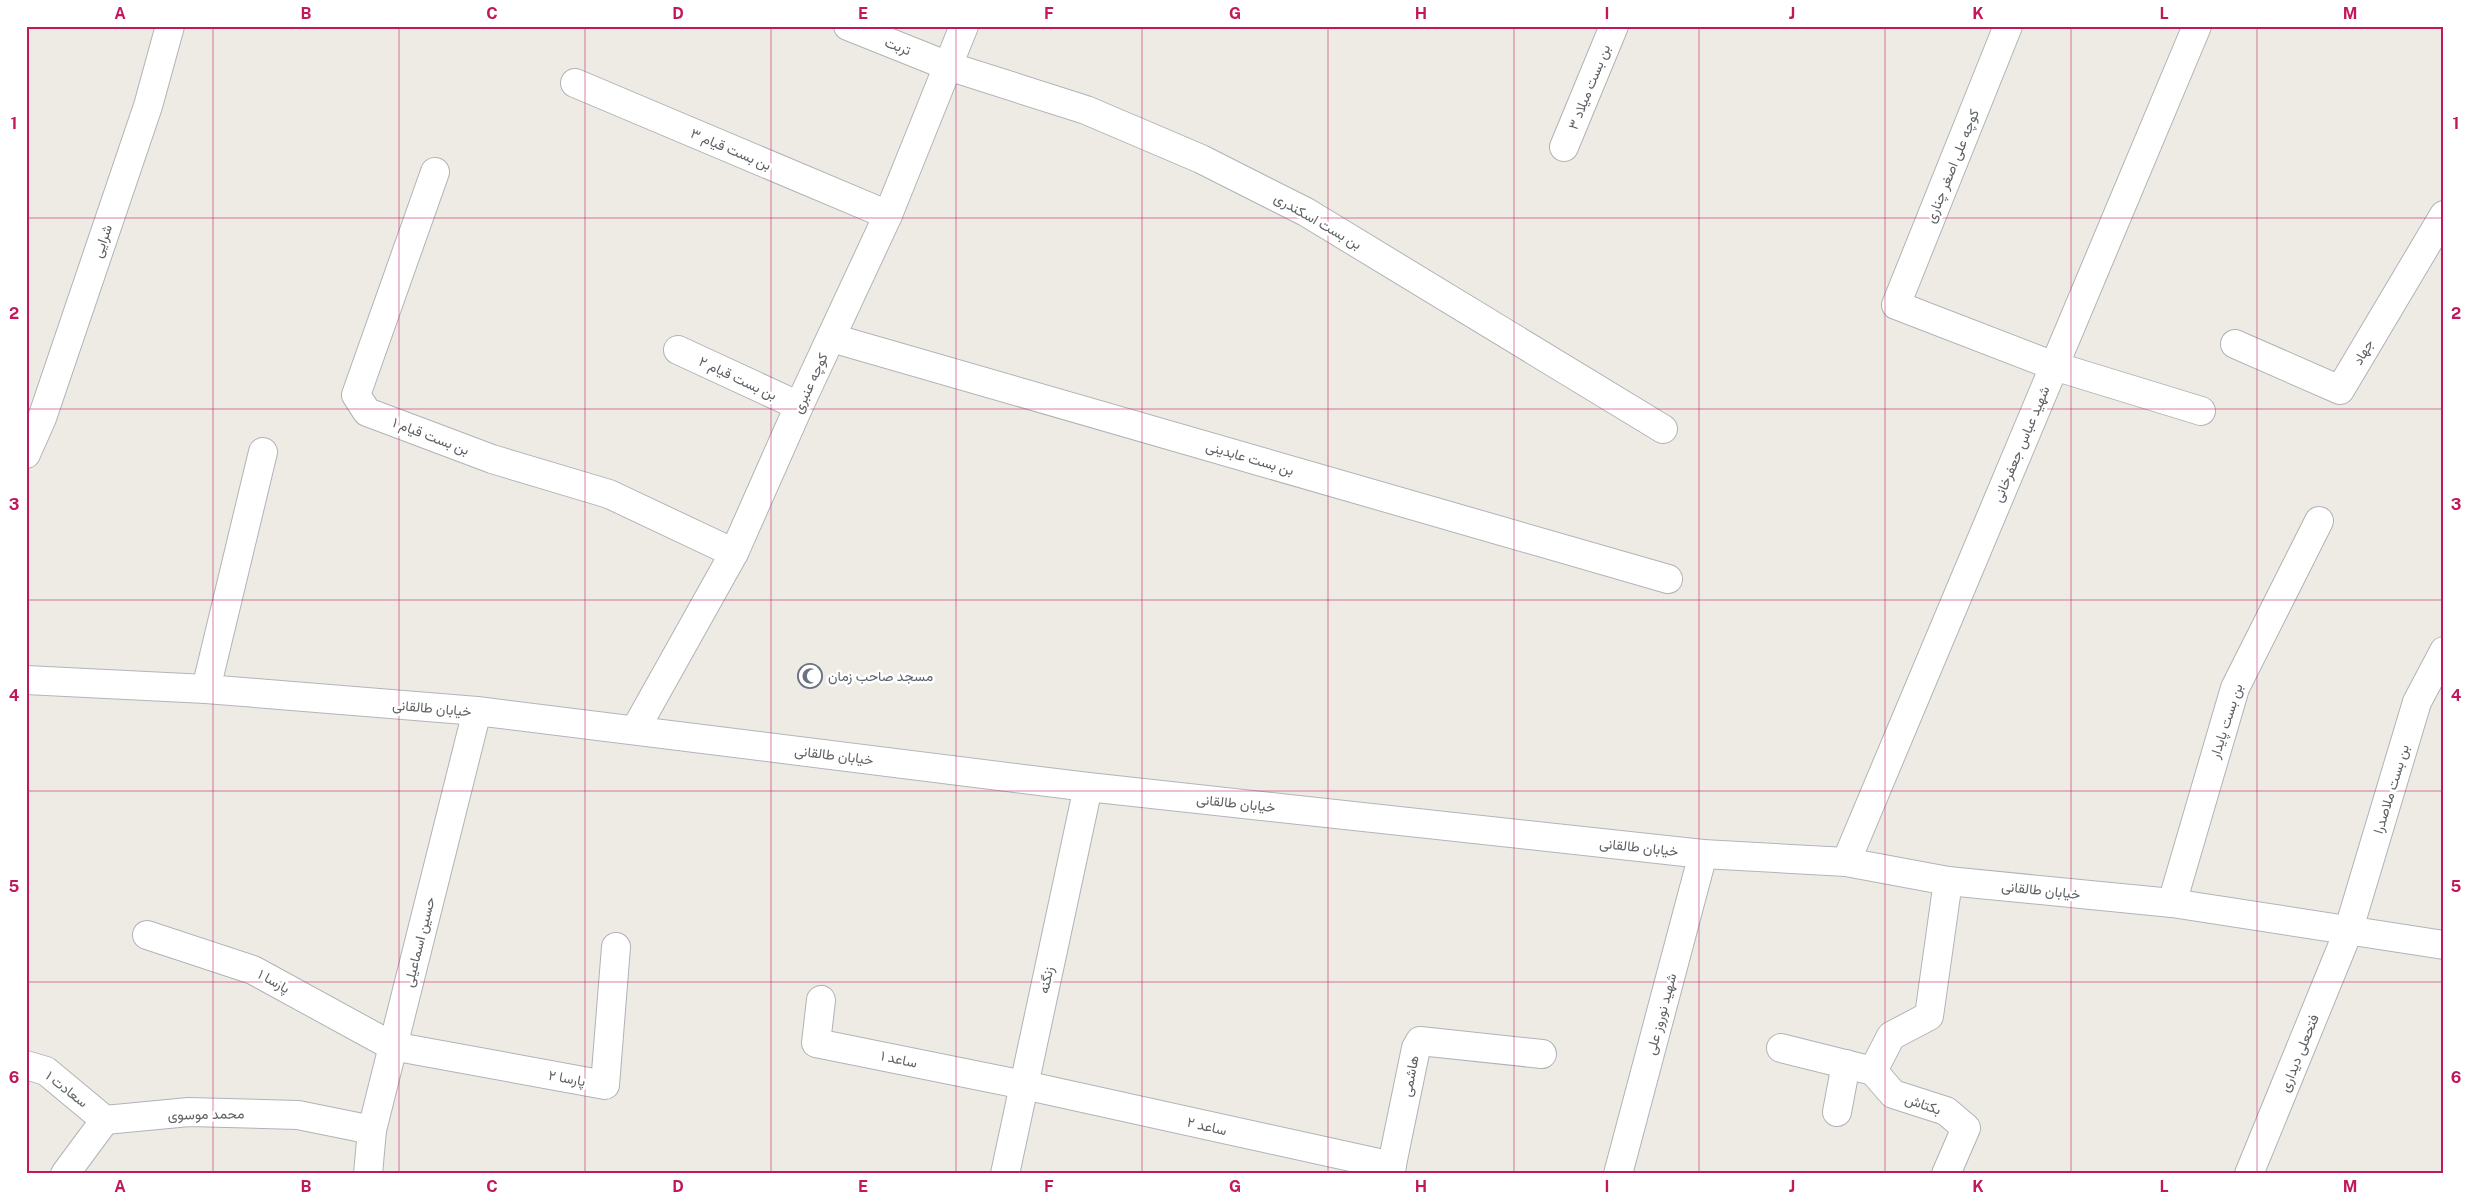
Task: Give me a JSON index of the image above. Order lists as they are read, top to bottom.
{
  "streets": {
    "street": [
      "تربت",
      "بن بست میلاد ۳",
      "بن بست قیام ۳",
      "کوچه علی اصغر چناری",
      "بن بست اسکندری",
      "شرایی",
      "جهاد",
      "بن بست قیام ۲",
      "کوچه عنبری",
      "بن بست قیام ۱",
      "شهید عباس جعفرخانی",
      "بن بست عابدینی",
      "خیابان طالقانی",
      "بن بست پایدار",
      "بن بست ملاصدرا",
      "حسین اسماعیلی",
      "زنگنه",
      "پارسا ۱",
      "شهید نوروز علی",
      "فتحعلی دیداری",
      "ساعد ۱",
      "هاشمی",
      "پارسا ۲",
      "سعادت ۱",
      "بکتاش",
      "محمد موسوی",
      "ساعد ۲"
    ]
  },
  "crossings": [
    ["تربت", "بن بست اسکندری"],
    ["تربت", "کوچه عنبری"],
    ["بن بست قیام ۳", "کوچه عنبری"],
    ["کوچه علی اصغر چناری", "شهید عباس جعفرخانی"],
    ["بن بست اسکندری", "کوچه عنبری"],
    ["بن بست قیام ۲", "کوچه عنبری"],
    ["کوچه عنبری", "بن بست قیام ۱"],
    ["کوچه عنبری", "بن بست عابدینی"],
    ["کوچه عنبری", "خیابان طالقانی"],
    ["شهید عباس جعفرخانی", "خیابان طالقانی"],
    ["خیابان طالقانی", "بن بست پایدار"],
    ["خیابان طالقانی", "بن بست ملاصدرا"],
    ["خیابان طالقانی", "حسین اسماعیلی"],
    ["خیابان طالقانی", "زنگنه"],
    ["خیابان طالقانی", "شهید نوروز علی"],
    ["خیابان طالقانی", "فتحعلی دیداری"],
    ["بن بست ملاصدرا", "فتحعلی دیداری"],
    ["حسین اسماعیلی", "پارسا ۱"],
    ["حسین اسماعیلی", "پارسا ۲"],
    ["حسین اسماعیلی", "محمد موسوی"],
    ["زنگنه", "ساعد ۱"],
    ["زنگنه", "ساعد ۲"],
    ["پارسا ۱", "پارسا ۲"],
    ["ساعد ۱", "ساعد ۲"],
    ["هاشمی", "ساعد ۲"],
    ["سعادت ۱", "محمد موسوی"]
  ],
  "places": {
    "mosque": ["مسجد صاحب زمان"]
  },
  "grid": {
    "columns": [
      "A",
      "B",
      "C",
      "D",
      "E",
      "F",
      "G",
      "H",
      "I",
      "J",
      "K",
      "L",
      "M"
    ],
    "rows": [
      "1",
      "2",
      "3",
      "4",
      "5",
      "6"
    ]
  }
}
